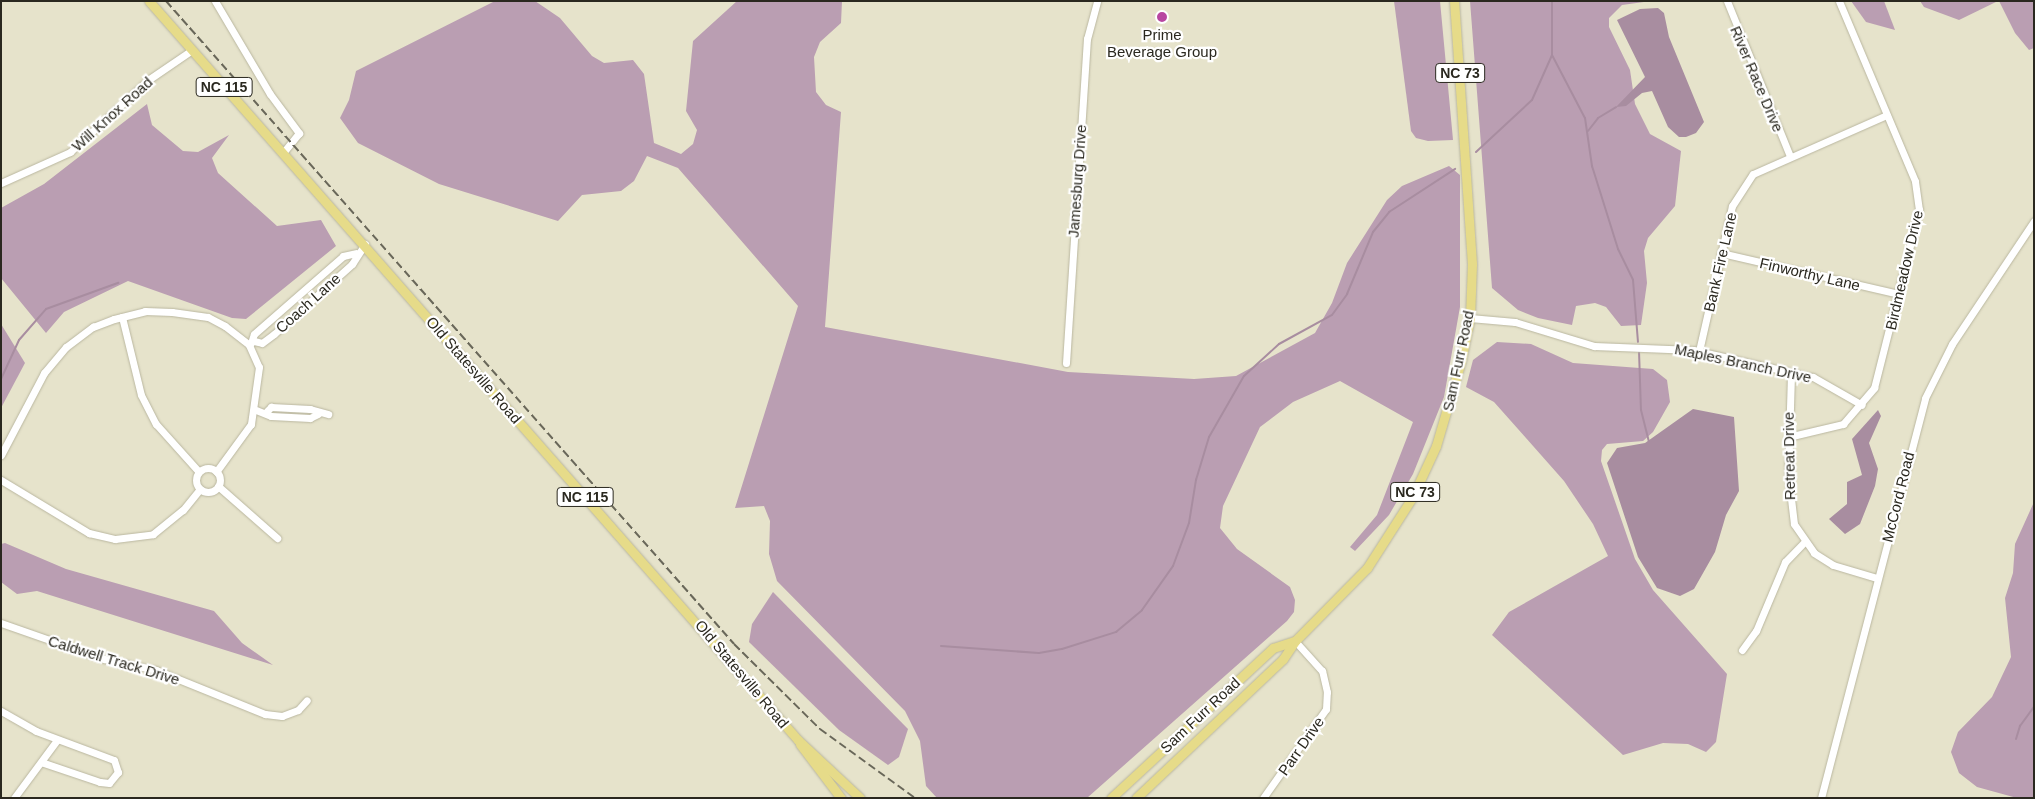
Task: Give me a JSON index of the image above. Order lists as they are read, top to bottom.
{
  "streets": {
    "main road": [
      "NC 73",
      "NC 115",
      "Sam Furr Road",
      "Old Statesville Road"
    ],
    "street": [
      "River Race Drive",
      "Will Knox Road",
      "Jamesburg Drive",
      "Bank Fire Lane",
      "Birdmeadow Drive",
      "Finworthy Lane",
      "Coach Lane",
      "Maples Branch Drive",
      "Retreat Drive",
      "McCord Road",
      "Caldwell Track Drive",
      "Parr Drive"
    ]
  },
  "crossings": [
    ["River Race Drive", "Bank Fire Lane"],
    ["Will Knox Road", "Old Statesville Road"],
    ["Bank Fire Lane", "Birdmeadow Drive"],
    ["Bank Fire Lane", "Finworthy Lane"],
    ["Bank Fire Lane", "Maples Branch Drive"],
    ["Birdmeadow Drive", "Finworthy Lane"],
    ["Birdmeadow Drive", "Maples Branch Drive"],
    ["Birdmeadow Drive", "Retreat Drive"],
    ["Coach Lane", "Old Statesville Road"],
    ["Sam Furr Road", "Maples Branch Drive"],
    ["Sam Furr Road", "Parr Drive"],
    ["Maples Branch Drive", "Retreat Drive"],
    ["Retreat Drive", "McCord Road"]
  ],
  "places": ["Prime Beverage Group"]
}
